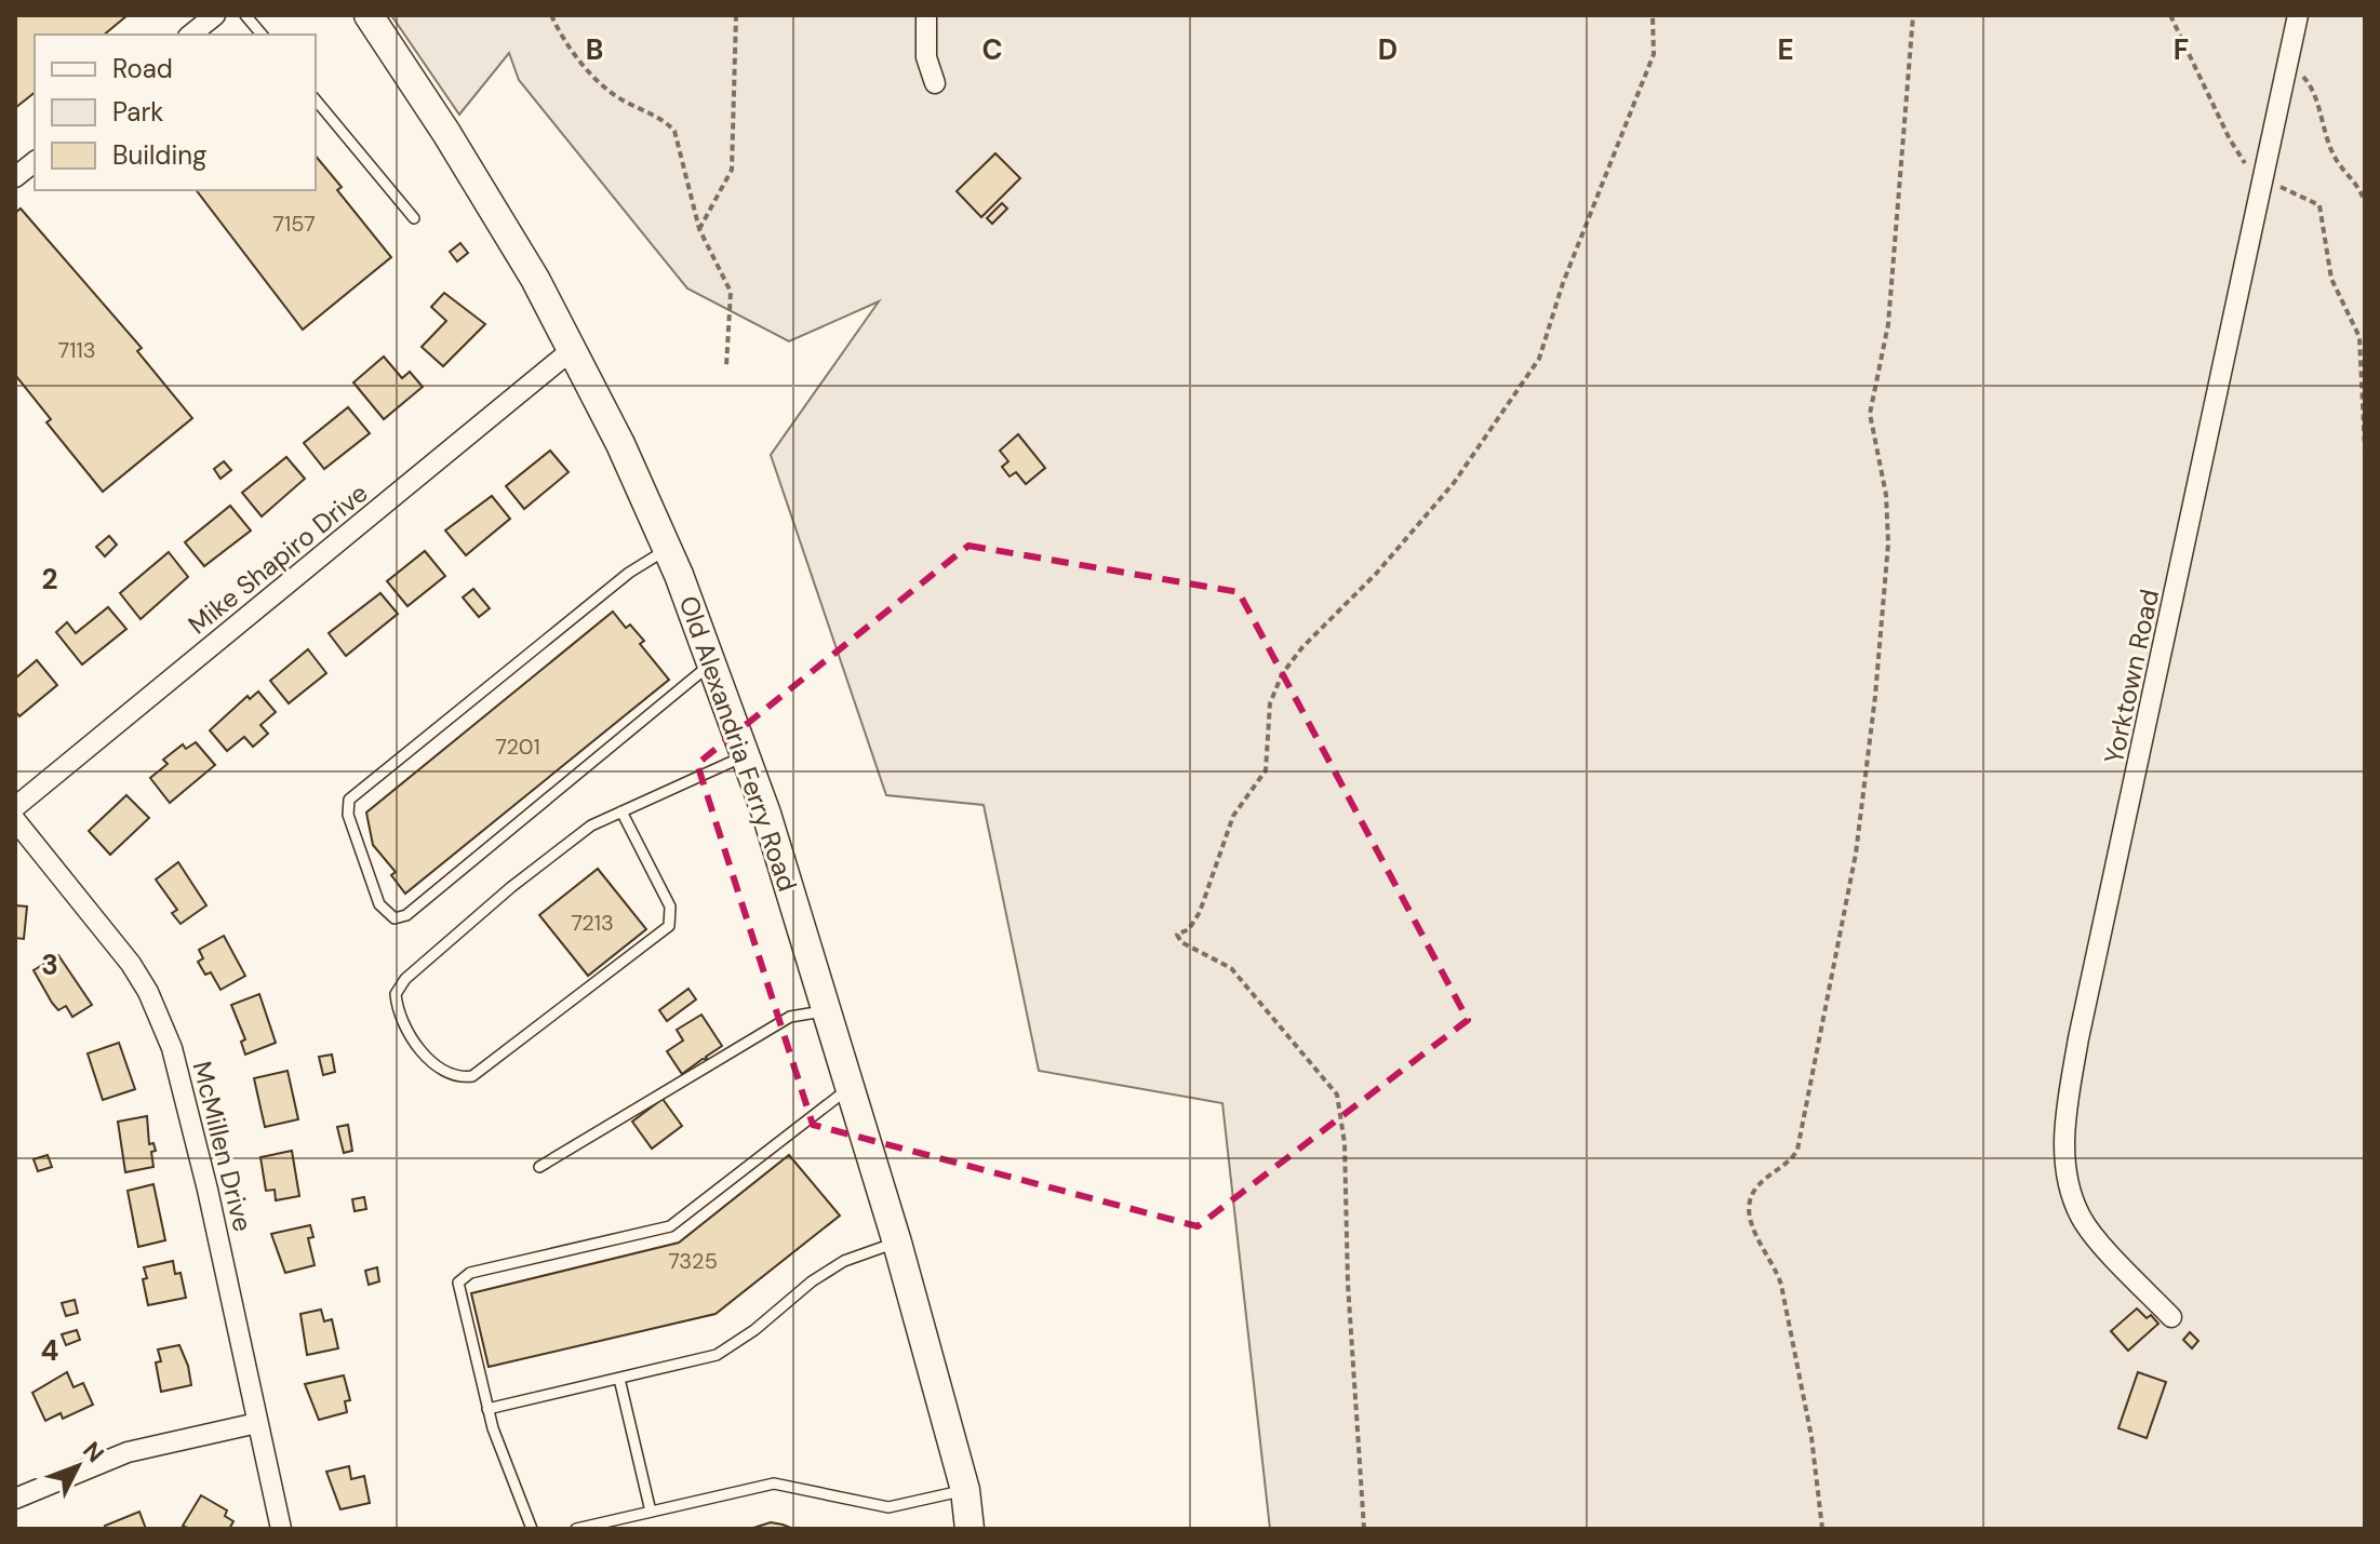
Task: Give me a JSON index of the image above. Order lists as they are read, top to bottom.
{
  "streets": {
    "main road": ["Old Alexandria Ferry Road"],
    "street": ["Mike Shapiro Drive", "Yorktown Road", "McMillen Drive"]
  },
  "crossings": [
    ["Mike Shapiro Drive", "Old Alexandria Ferry Road"]
  ],
  "house_numbers": [
    "7157",
    "7113",
    "7201",
    "7213",
    "7325"
  ],
  "legend": ["Road", "Park", "Building"],
  "north": "top right",
  "grid": {
    "columns": [
      "B",
      "C",
      "D",
      "E",
      "F"
    ],
    "rows": ["2", "3", "4"]
  }
}
